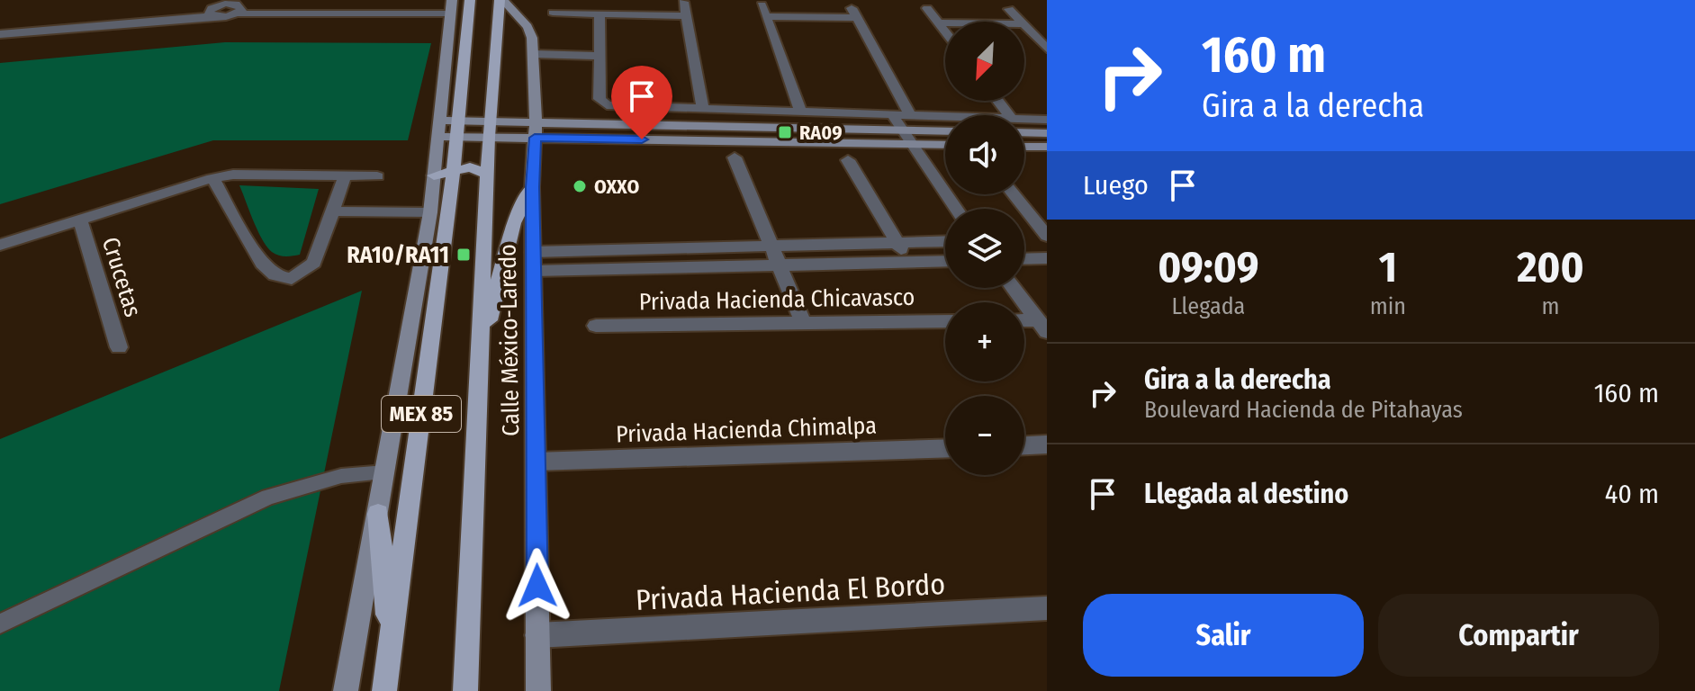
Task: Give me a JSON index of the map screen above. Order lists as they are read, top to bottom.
{
  "streets": {
    "main road": ["MEX 85"],
    "street": [
      "Crucetas",
      "Privada Hacienda Chicavasco",
      "Calle México-Laredo",
      "Privada Hacienda Chimalpa",
      "Privada Hacienda El Bordo"
    ]
  },
  "crossings": [
    ["Calle México-Laredo", "MEX 85"],
    ["Calle México-Laredo", "Privada Hacienda Chimalpa"],
    ["Calle México-Laredo", "Privada Hacienda El Bordo"]
  ],
  "places": {
    "transit": ["RA09", "RA10/RA11"],
    "other": ["OXXO"]
  },
  "north": "bottom left",
  "page": {
    "turn": ["160 m", "Gira a la derecha"],
    "map_buttons": ["+", "−"],
    "then": "Luego",
    "eta": [
      "09:09",
      "Llegada",
      "1",
      "min",
      "200",
      "m"
    ],
    "list": [
      {
        "name": "Gira a la derecha",
        "note": "Boulevard Hacienda de Pitahayas",
        "value": "160 m"
      },
      {
        "name": "Llegada al destino",
        "value": "40 m"
      }
    ],
    "buttons": ["Salir", "Compartir"]
  }
}
